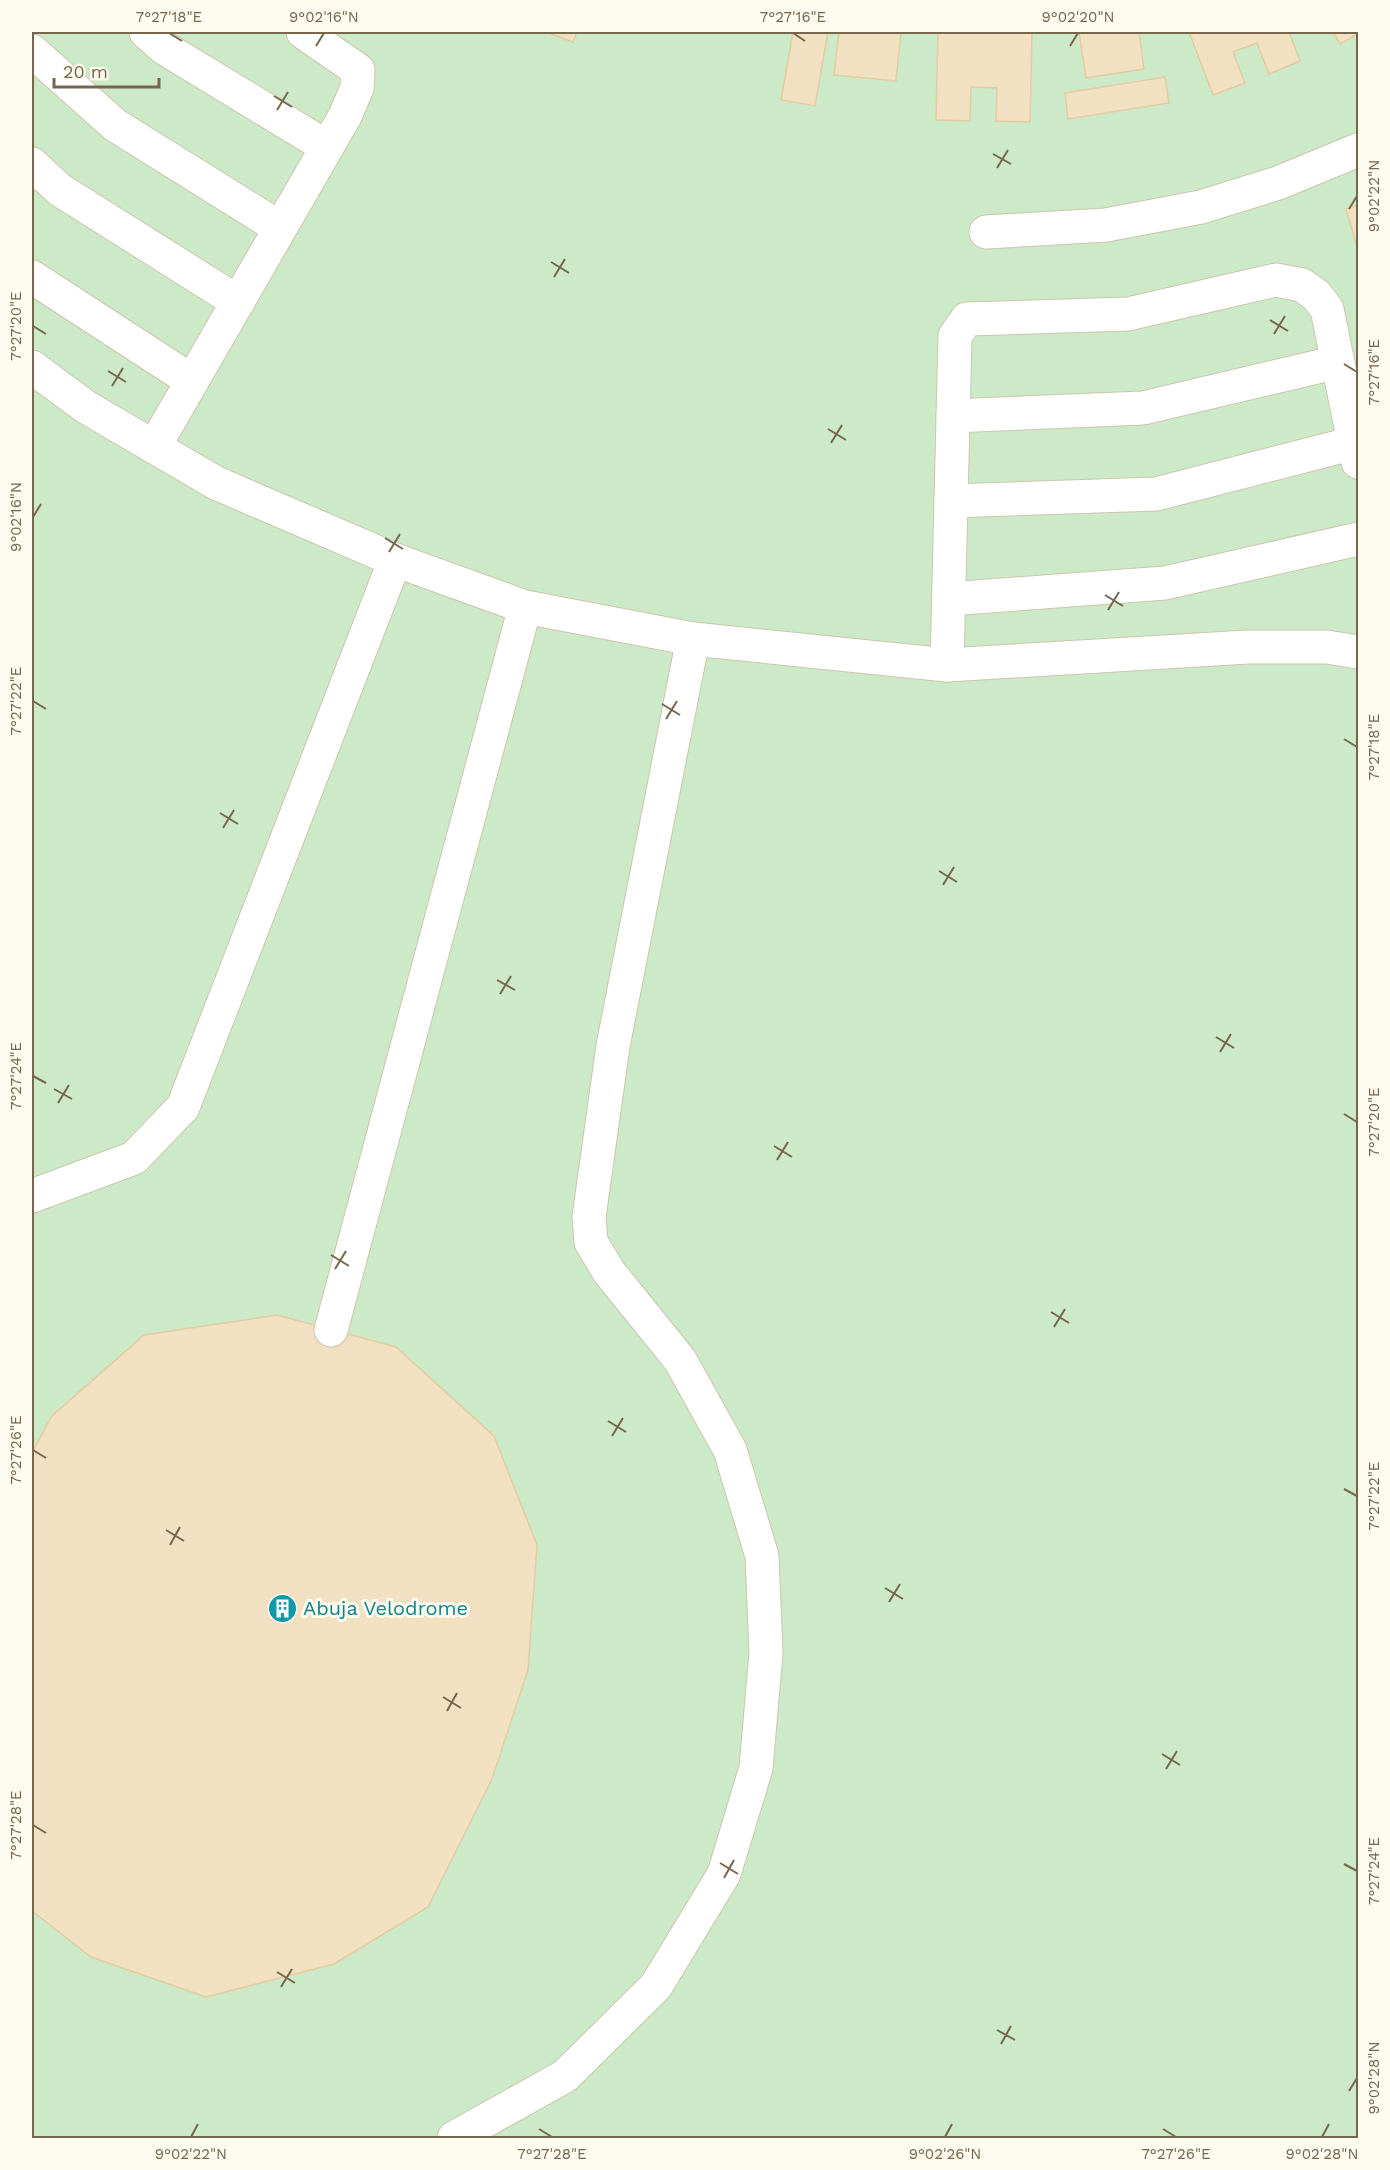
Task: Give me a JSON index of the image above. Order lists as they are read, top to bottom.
{
  "places": {
    "building": ["Abuja Velodrome"]
  },
  "scale_bar": "20 m",
  "coordinates": [
    "7°27'18\"E",
    "9°02'16\"N",
    "7°27'16\"E",
    "9°02'20\"N",
    "9°02'22\"N",
    "7°27'20\"E",
    "7°27'22\"E",
    "7°27'24\"E",
    "7°27'26\"E",
    "7°27'28\"E",
    "9°02'28\"N",
    "9°02'26\"N"
  ]
}
